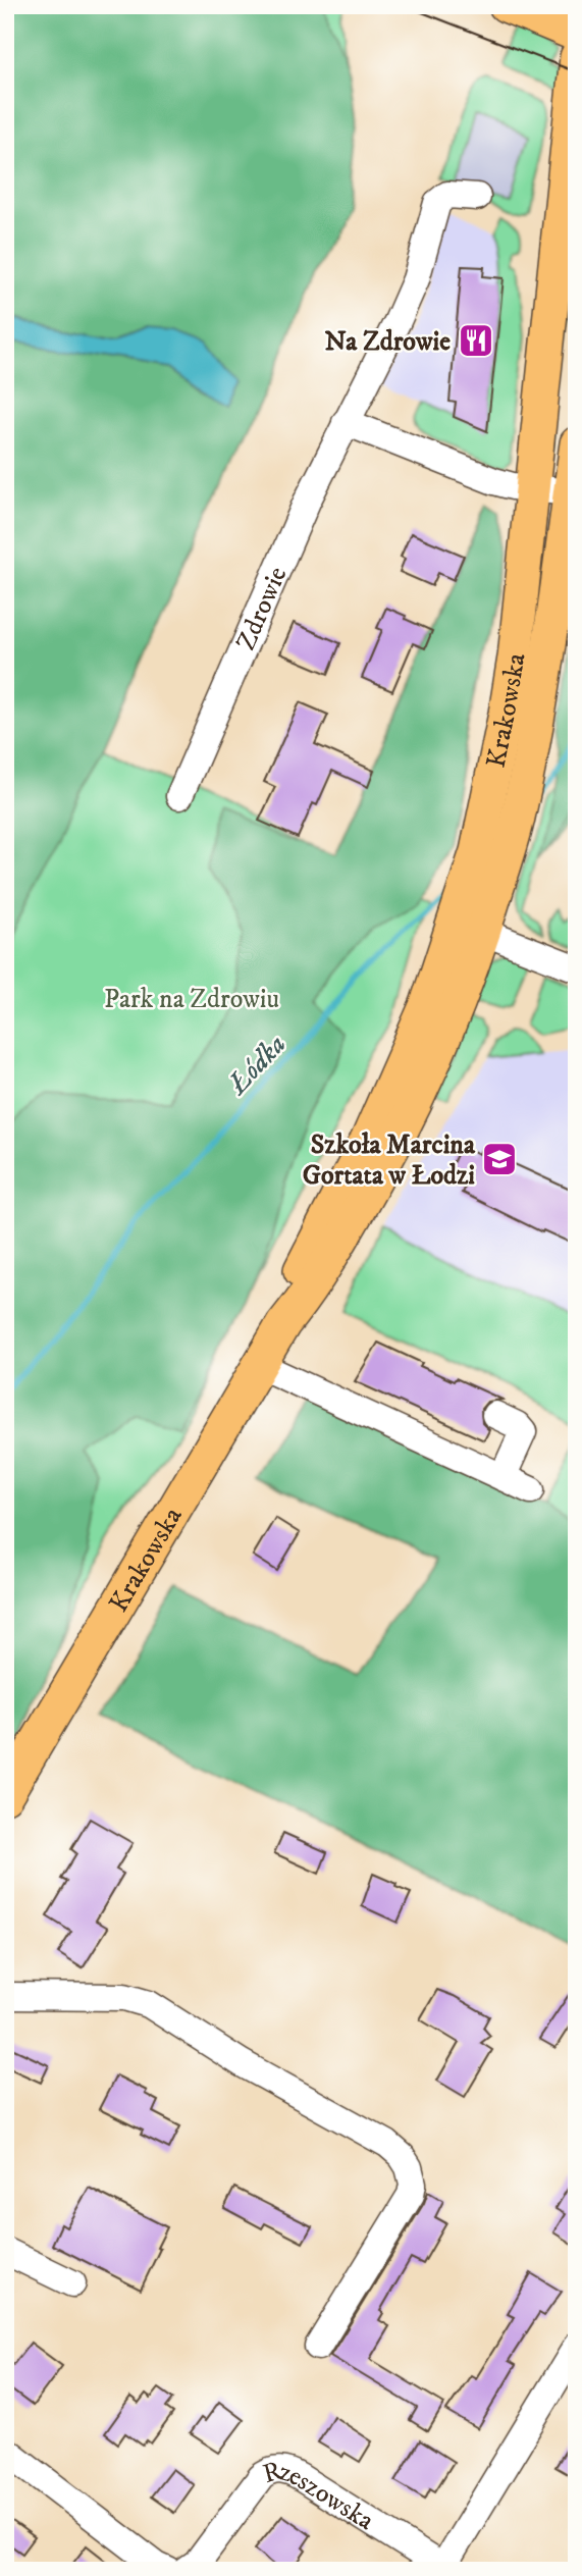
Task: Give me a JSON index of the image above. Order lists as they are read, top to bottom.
{
  "streets": {
    "main road": ["Krakowska"],
    "street": ["Zdrowie", "Rzeszowska"]
  },
  "water": ["Łódka"],
  "parks": ["Park na Zdrowiu"],
  "places": {
    "restaurant": ["Na Zdrowie"],
    "school or university": ["Szkoła Marcina Gortata w Łodzi"]
  }
}
